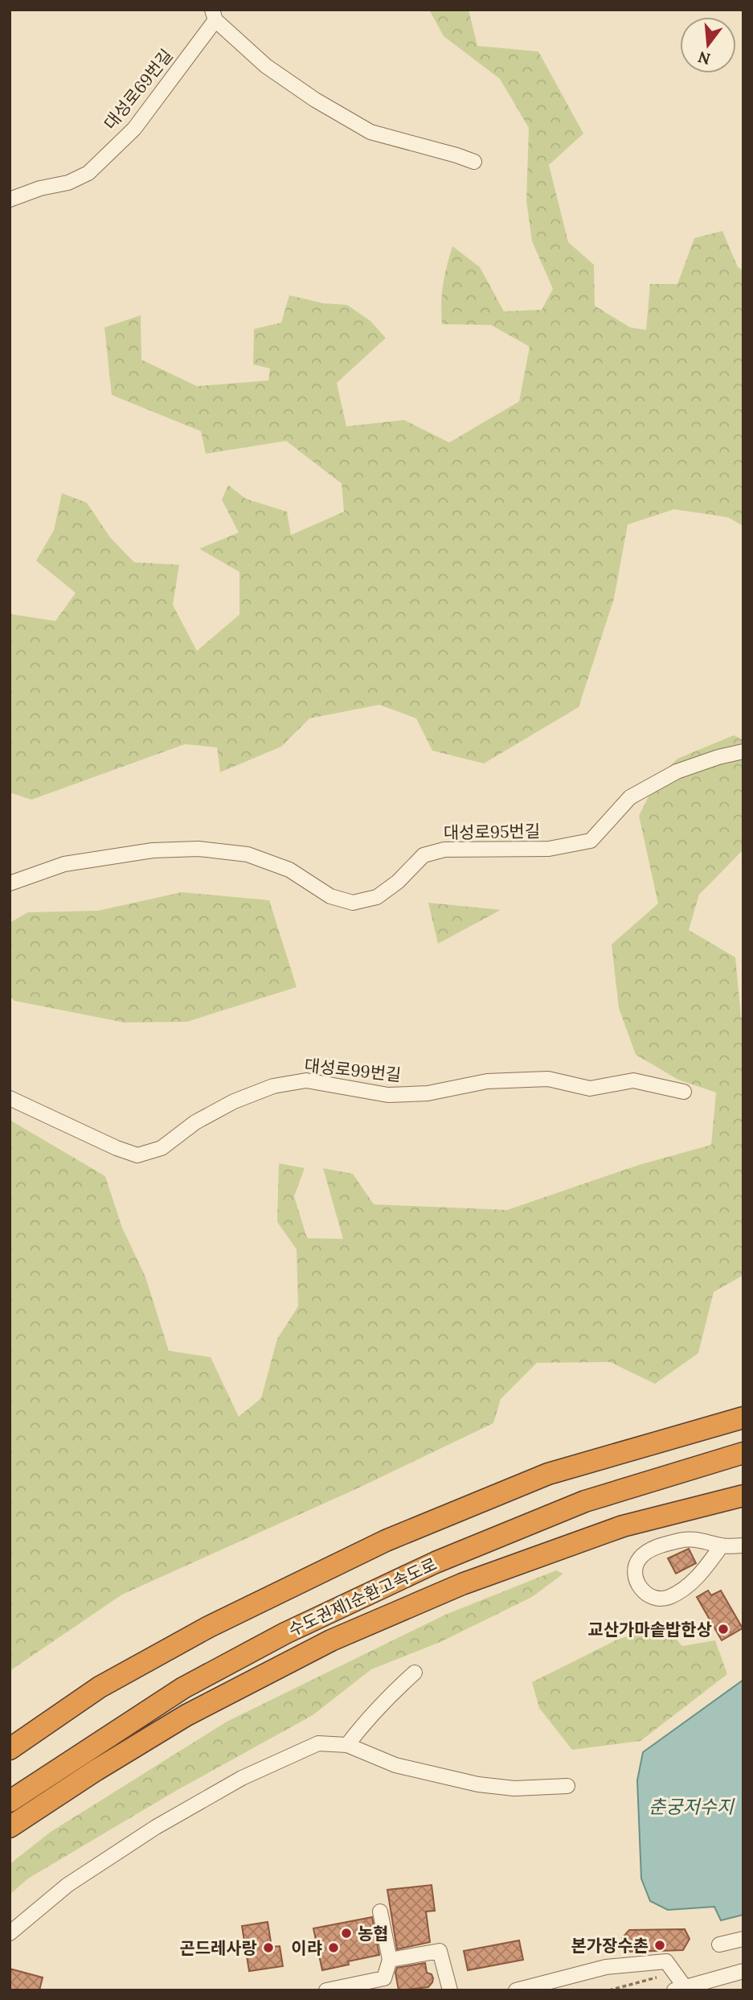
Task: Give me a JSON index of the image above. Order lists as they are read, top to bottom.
{
  "streets": {
    "highway": ["수도권제1순환고속도로"],
    "street": ["대성로69번길", "대성로95번길", "대성로99번길"]
  },
  "water": ["춘궁저수지"],
  "places": [
    "교산가마솥밥한상",
    "농협",
    "본가장수촌",
    "곤드레사랑",
    "이랴"
  ],
  "north": "bottom"
}
